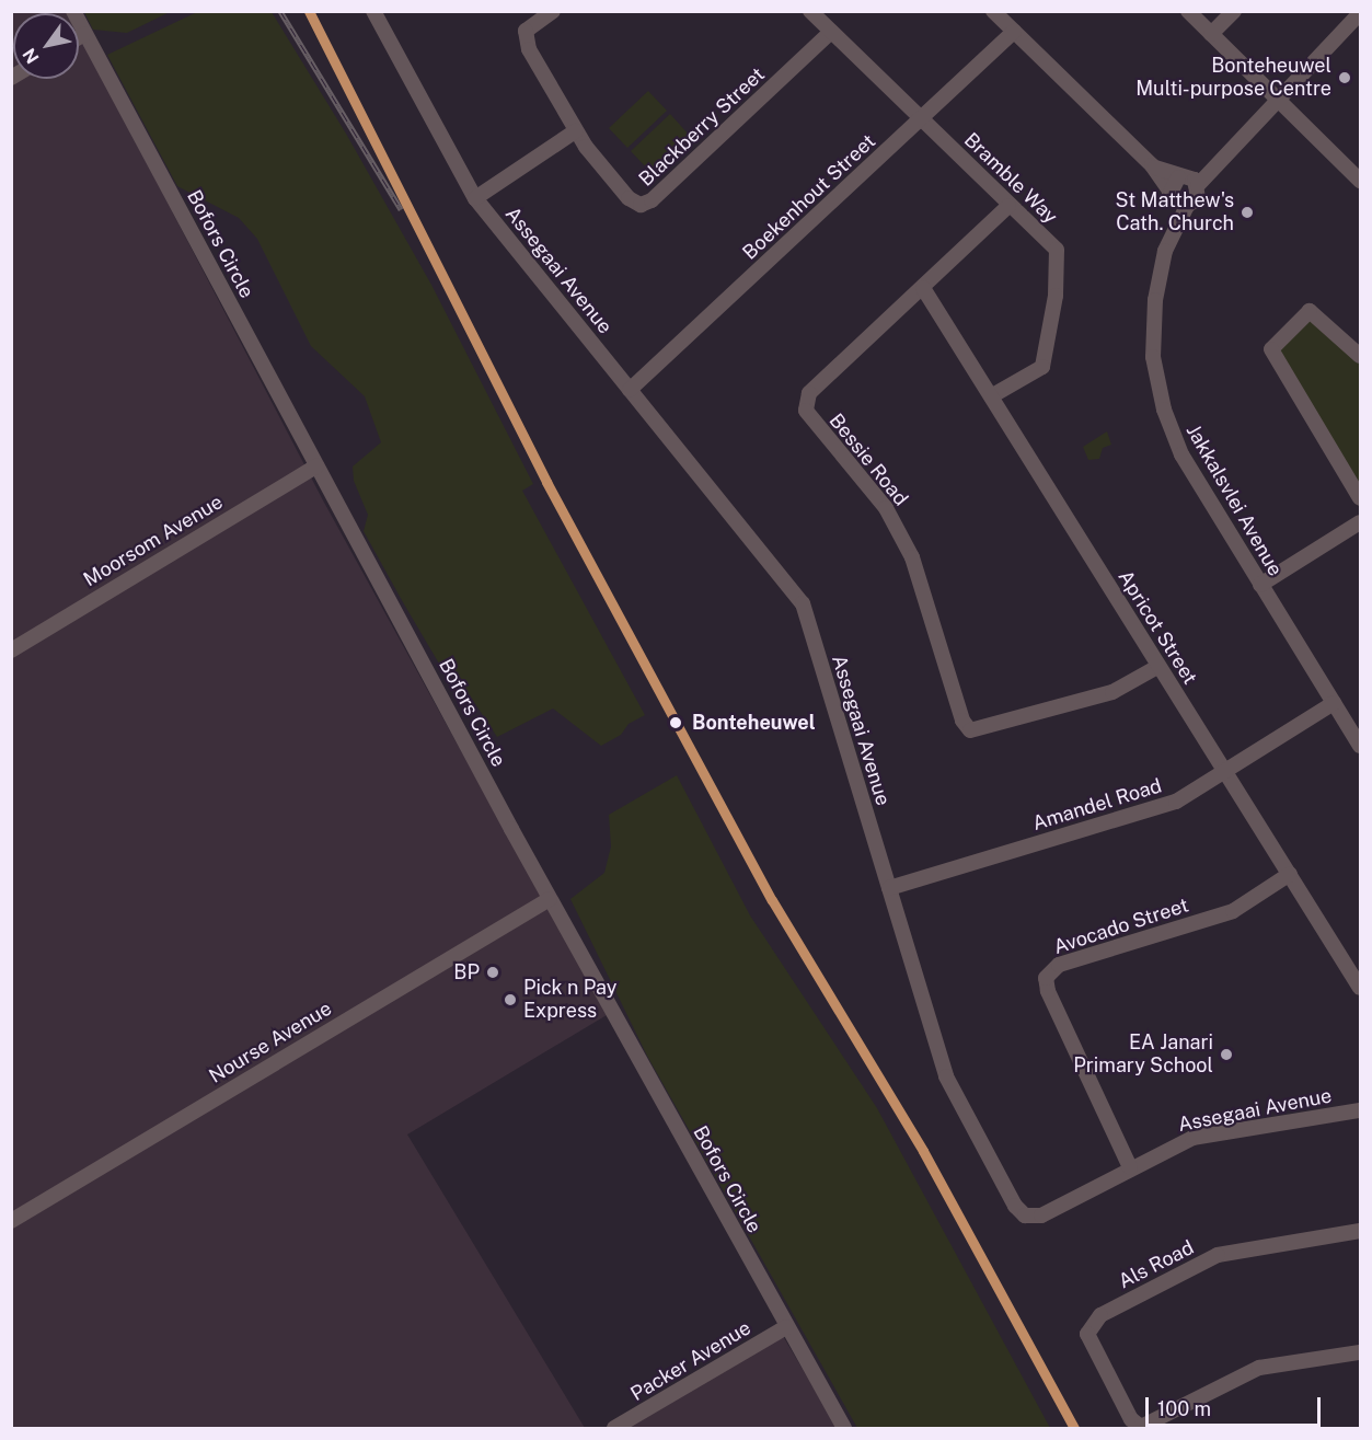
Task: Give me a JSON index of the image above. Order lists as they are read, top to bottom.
{
  "streets": {
    "street": [
      "Blackberry Street",
      "Bramble Way",
      "Boekenhout Street",
      "Bofors Circle",
      "Assegaai Avenue",
      "Bessie Road",
      "Jakkalsvlei Avenue",
      "Moorsom Avenue",
      "Apricot Street",
      "Amandel Road",
      "Avocado Street",
      "Nourse Avenue",
      "Als Road",
      "Packer Avenue"
    ]
  },
  "crossings": [
    ["Blackberry Street", "Bramble Way"],
    ["Bramble Way", "Boekenhout Street"],
    ["Bramble Way", "Bessie Road"],
    ["Bramble Way", "Apricot Street"],
    ["Boekenhout Street", "Assegaai Avenue"],
    ["Bofors Circle", "Moorsom Avenue"],
    ["Bofors Circle", "Nourse Avenue"],
    ["Bofors Circle", "Packer Avenue"],
    ["Assegaai Avenue", "Amandel Road"],
    ["Assegaai Avenue", "Avocado Street"],
    ["Bessie Road", "Apricot Street"],
    ["Jakkalsvlei Avenue", "Amandel Road"],
    ["Apricot Street", "Amandel Road"],
    ["Apricot Street", "Avocado Street"]
  ],
  "places": [
    "Bonteheuwel Multi-purpose Centre",
    "St Matthew's Cath. Church",
    "Bonteheuwel",
    "BP",
    "Pick n Pay Express",
    "EA Janari Primary School"
  ],
  "scale_bar": "100 m",
  "north": "bottom left"
}
